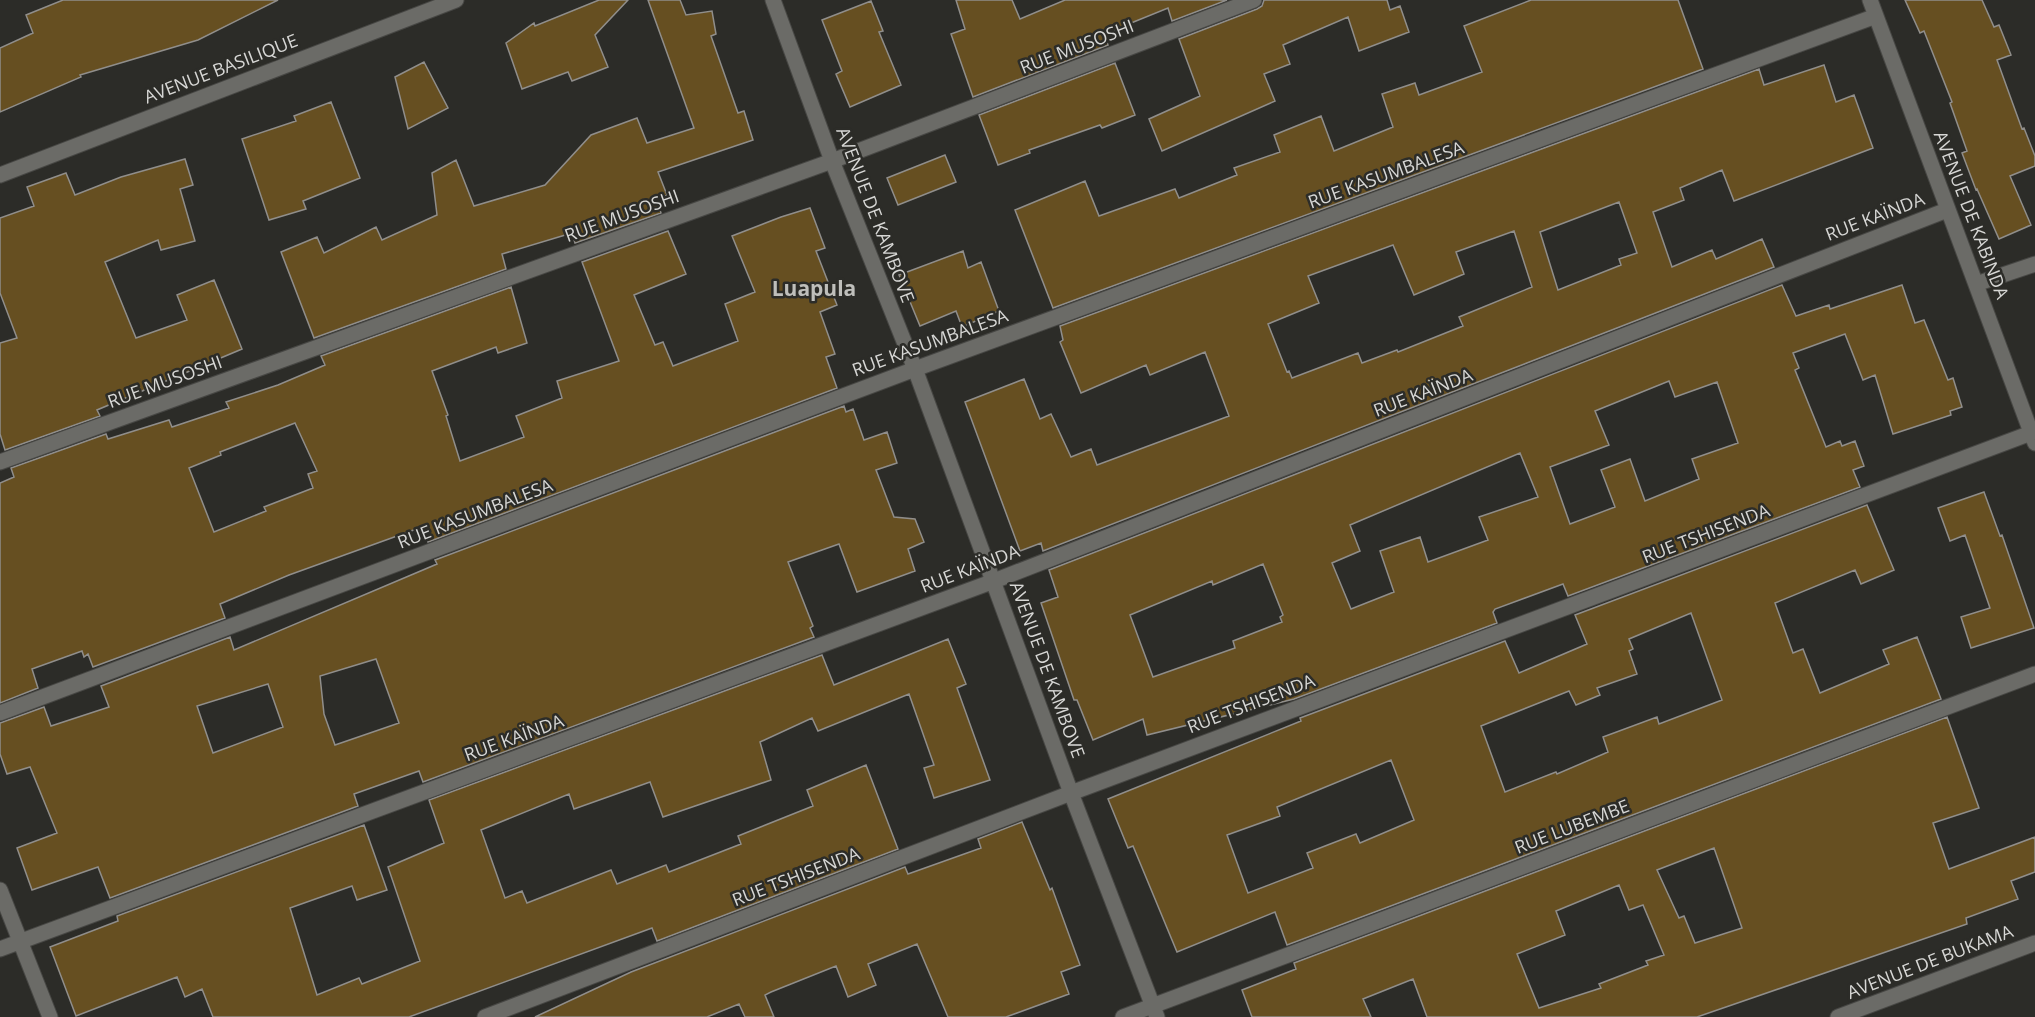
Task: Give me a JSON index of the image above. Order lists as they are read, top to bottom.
{
  "streets": {
    "street": [
      "RUE MUSOSHI",
      "AVENUE BASILIQUE",
      "RUE KASUMBALESA",
      "AVENUE DE KAMBOVE",
      "AVENUE DE KABINDA",
      "RUE KAÏNDA",
      "RUE TSHISENDA",
      "RUE LUBEMBE",
      "AVENUE DE BUKAMA"
    ]
  },
  "crossings": [
    ["RUE MUSOSHI", "AVENUE DE KAMBOVE"],
    ["RUE KASUMBALESA", "AVENUE DE KAMBOVE"],
    ["RUE KASUMBALESA", "AVENUE DE KABINDA"],
    ["AVENUE DE KAMBOVE", "RUE KAÏNDA"],
    ["AVENUE DE KAMBOVE", "RUE TSHISENDA"],
    ["AVENUE DE KAMBOVE", "RUE LUBEMBE"],
    ["AVENUE DE KABINDA", "RUE KAÏNDA"],
    ["AVENUE DE KABINDA", "RUE TSHISENDA"]
  ],
  "districts": ["Luapula"]
}
